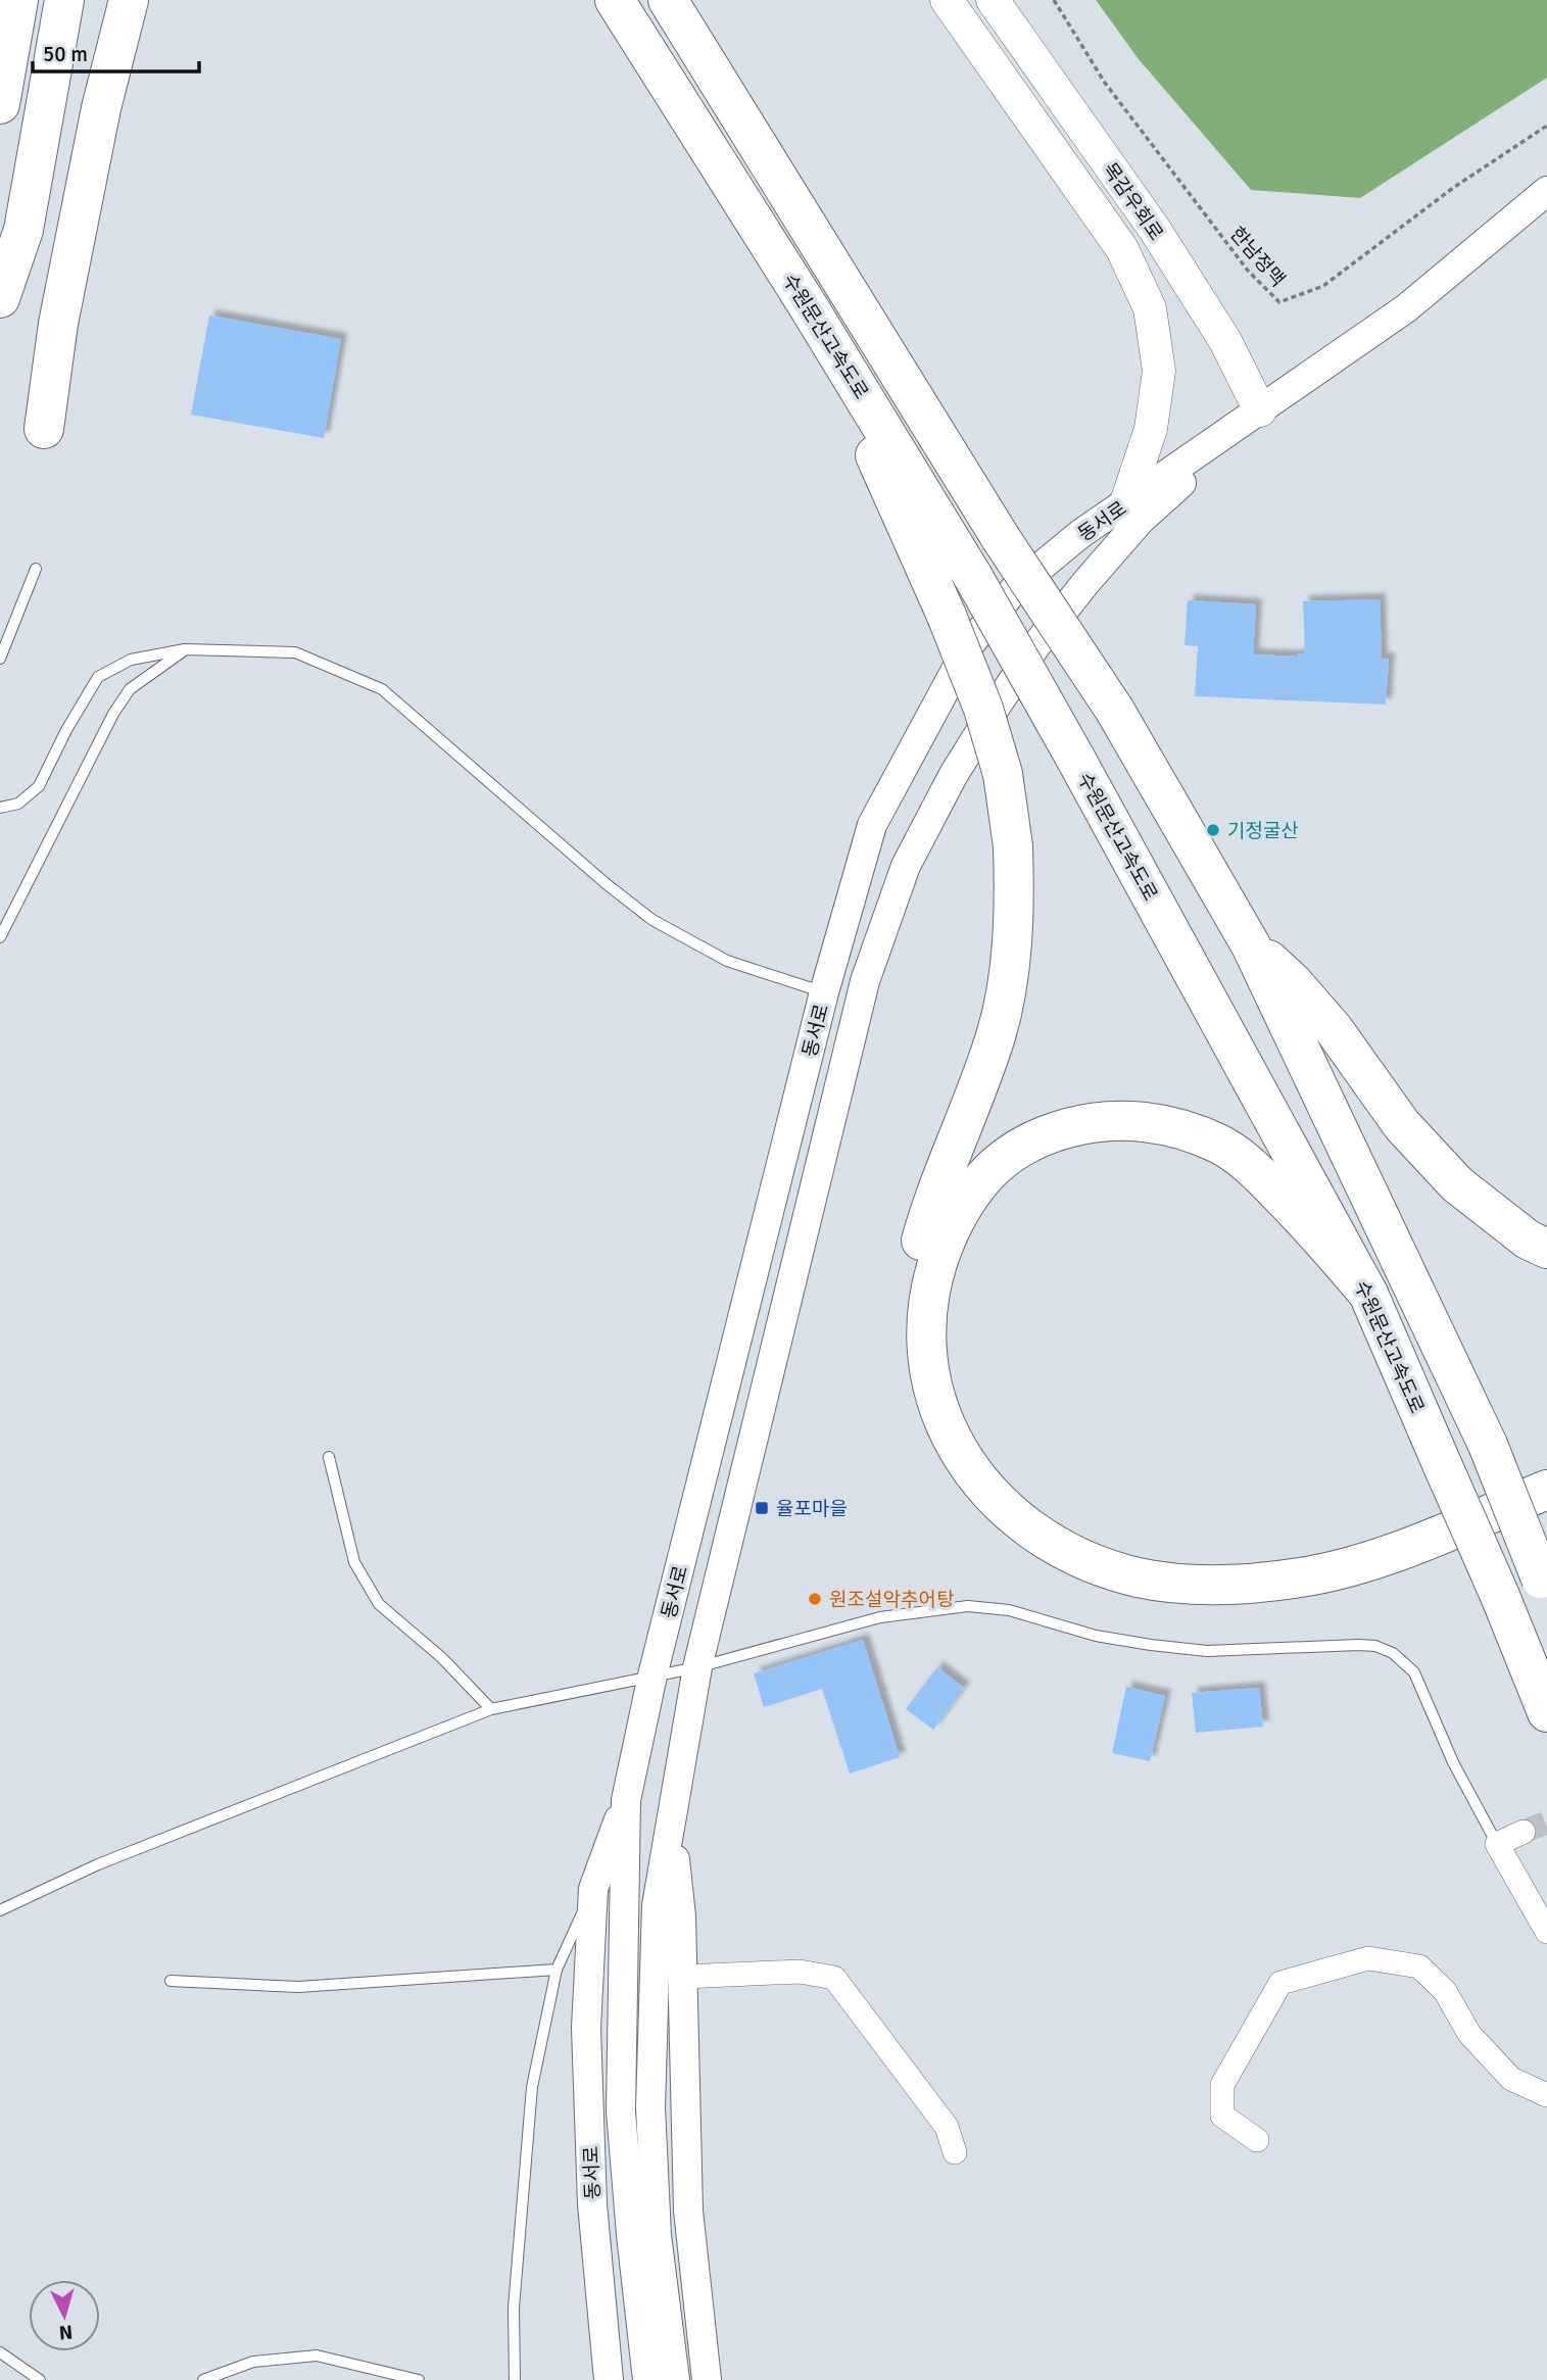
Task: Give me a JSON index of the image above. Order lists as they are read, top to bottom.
{
  "streets": {
    "highway": ["수원문산고속도로"],
    "main road": ["목감우회로"],
    "street": ["동서로"],
    "path": ["한남정맥"]
  },
  "crossings": [
    ["목감우회로", "동서로"]
  ],
  "places": {
    "other": ["기정굴산", "원조설악추어탕"],
    "transit": ["율포마을"]
  },
  "scale_bar": "50 m",
  "north": "bottom"
}
